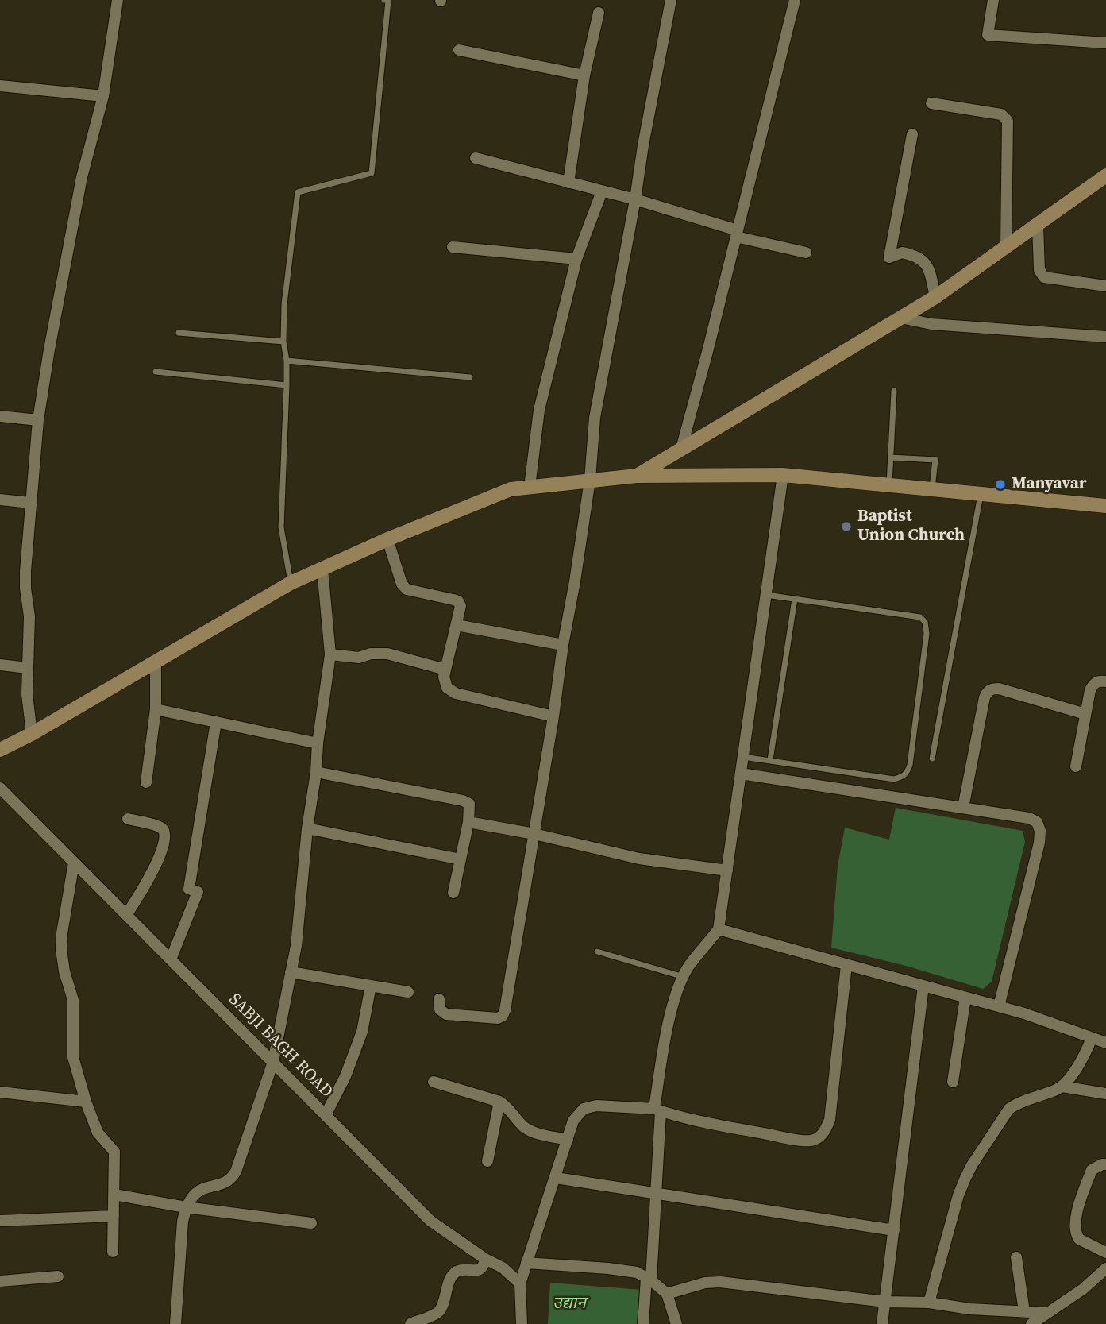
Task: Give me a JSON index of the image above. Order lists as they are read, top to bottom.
{
  "streets": {
    "street": ["SABJI BAGH ROAD"]
  },
  "parks": ["उद्यान"],
  "places": ["Manyavar", "Baptist Union Church"]
}
